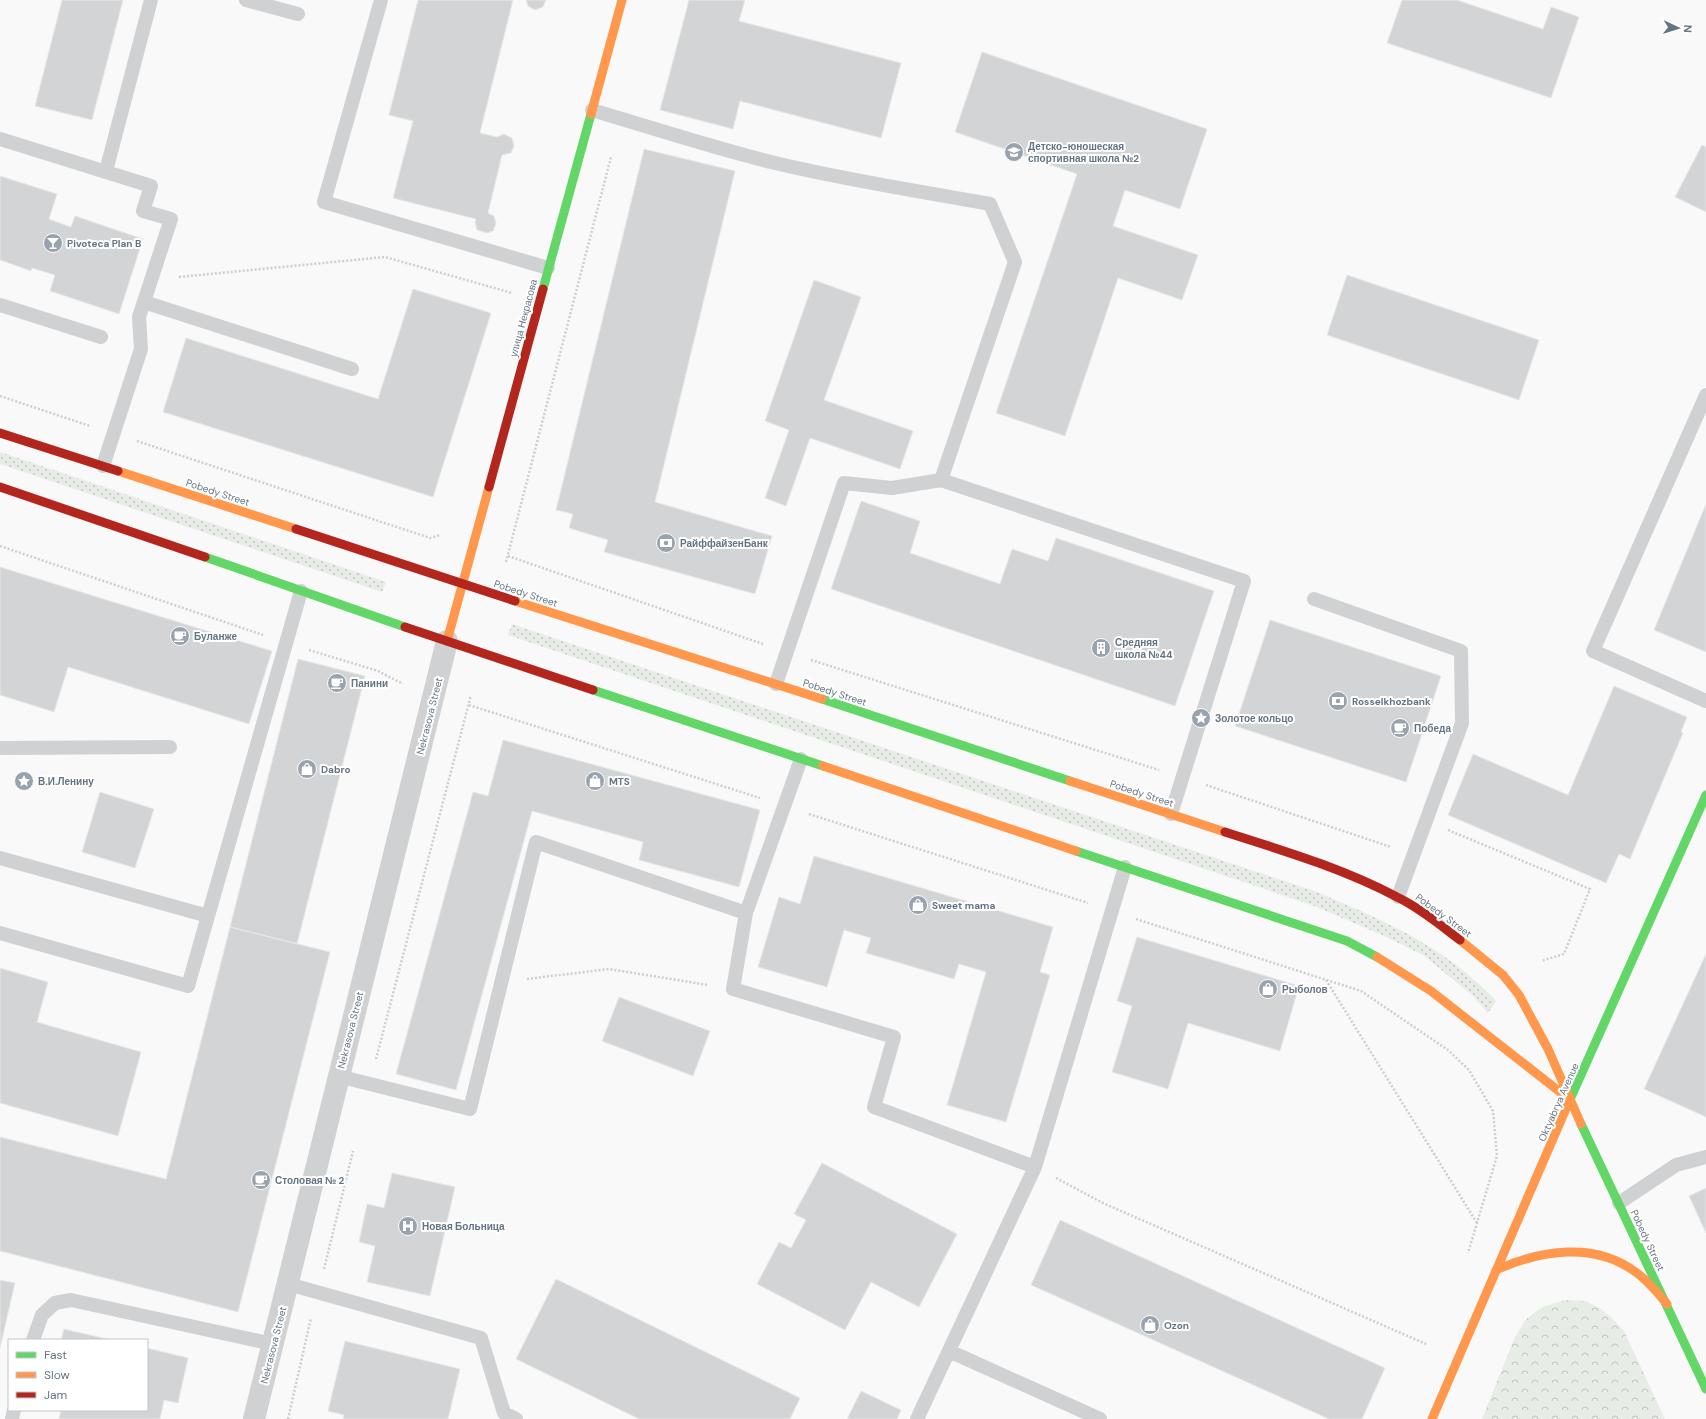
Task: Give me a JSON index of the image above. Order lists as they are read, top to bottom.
{
  "streets": {
    "main road": ["улица Некрасова", "Pobedy Street", "Oktyabrya Avenue"],
    "street": ["Nekrasova Street"]
  },
  "crossings": [
    ["улица Некрасова", "Pobedy Street"],
    ["улица Некрасова", "Nekrasova Street"],
    ["Pobedy Street", "Nekrasova Street"],
    ["Pobedy Street", "Oktyabrya Avenue"]
  ],
  "places": {
    "school or university": ["Детско-юношеская спортивная школа №2"],
    "bar": ["Pivoteca Plan B"],
    "bank": ["РайффайзенБанк", "Rosselkhozbank"],
    "cafe": [
      "Буланже",
      "Панини",
      "Победа",
      "Столовая № 2"
    ],
    "building": ["Средняя школа №44"],
    "place": ["Золотое кольцо", "В.И.Ленину"],
    "shop": [
      "Dabro",
      "MTS",
      "Sweet mama",
      "Рыболов",
      "Ozon"
    ],
    "hospital": ["Новая Больница"]
  },
  "legend": ["Fast", "Slow", "Jam"],
  "north": "right"
}
